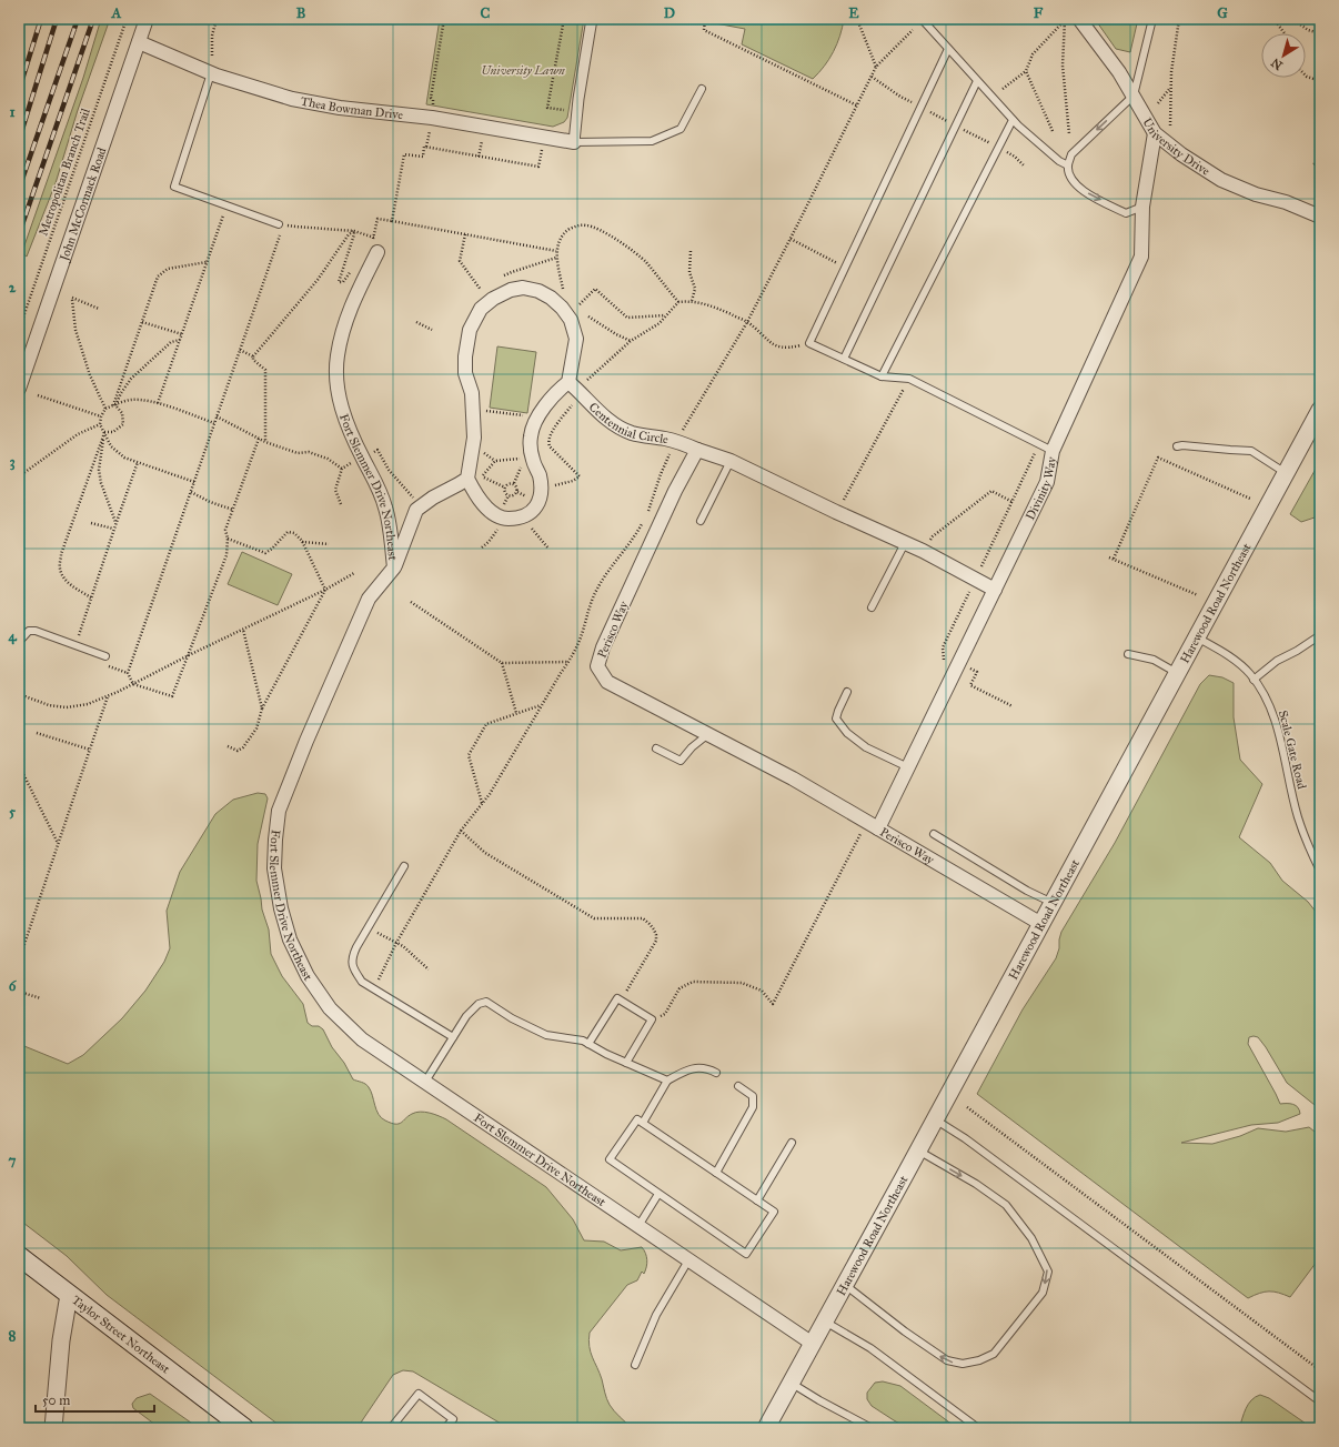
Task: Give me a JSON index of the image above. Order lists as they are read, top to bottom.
{
  "streets": {
    "main road": ["Taylor Street Northeast"],
    "street": [
      "Thea Bowman Drive",
      "University Drive",
      "John McCormack Road",
      "Centennial Circle",
      "Fort Slemmer Drive Northeast",
      "Divinity Way",
      "Harewood Road Northeast",
      "Perisco Way"
    ],
    "lane": ["Scale Gate Road"],
    "path": ["Metropolitan Branch Trail"]
  },
  "crossings": [
    ["Thea Bowman Drive", "John McCormack Road"],
    ["University Drive", "Divinity Way"],
    ["Centennial Circle", "Perisco Way"],
    ["Fort Slemmer Drive Northeast", "Harewood Road Northeast"],
    ["Divinity Way", "Perisco Way"],
    ["Harewood Road Northeast", "Perisco Way"],
    ["Harewood Road Northeast", "Scale Gate Road"]
  ],
  "parks": ["University Lawn"],
  "scale_bar": "50 m",
  "north": "bottom left",
  "grid": {
    "columns": [
      "A",
      "B",
      "C",
      "D",
      "E",
      "F",
      "G"
    ],
    "rows": [
      "1",
      "2",
      "3",
      "4",
      "5",
      "6",
      "7",
      "8"
    ]
  }
}
